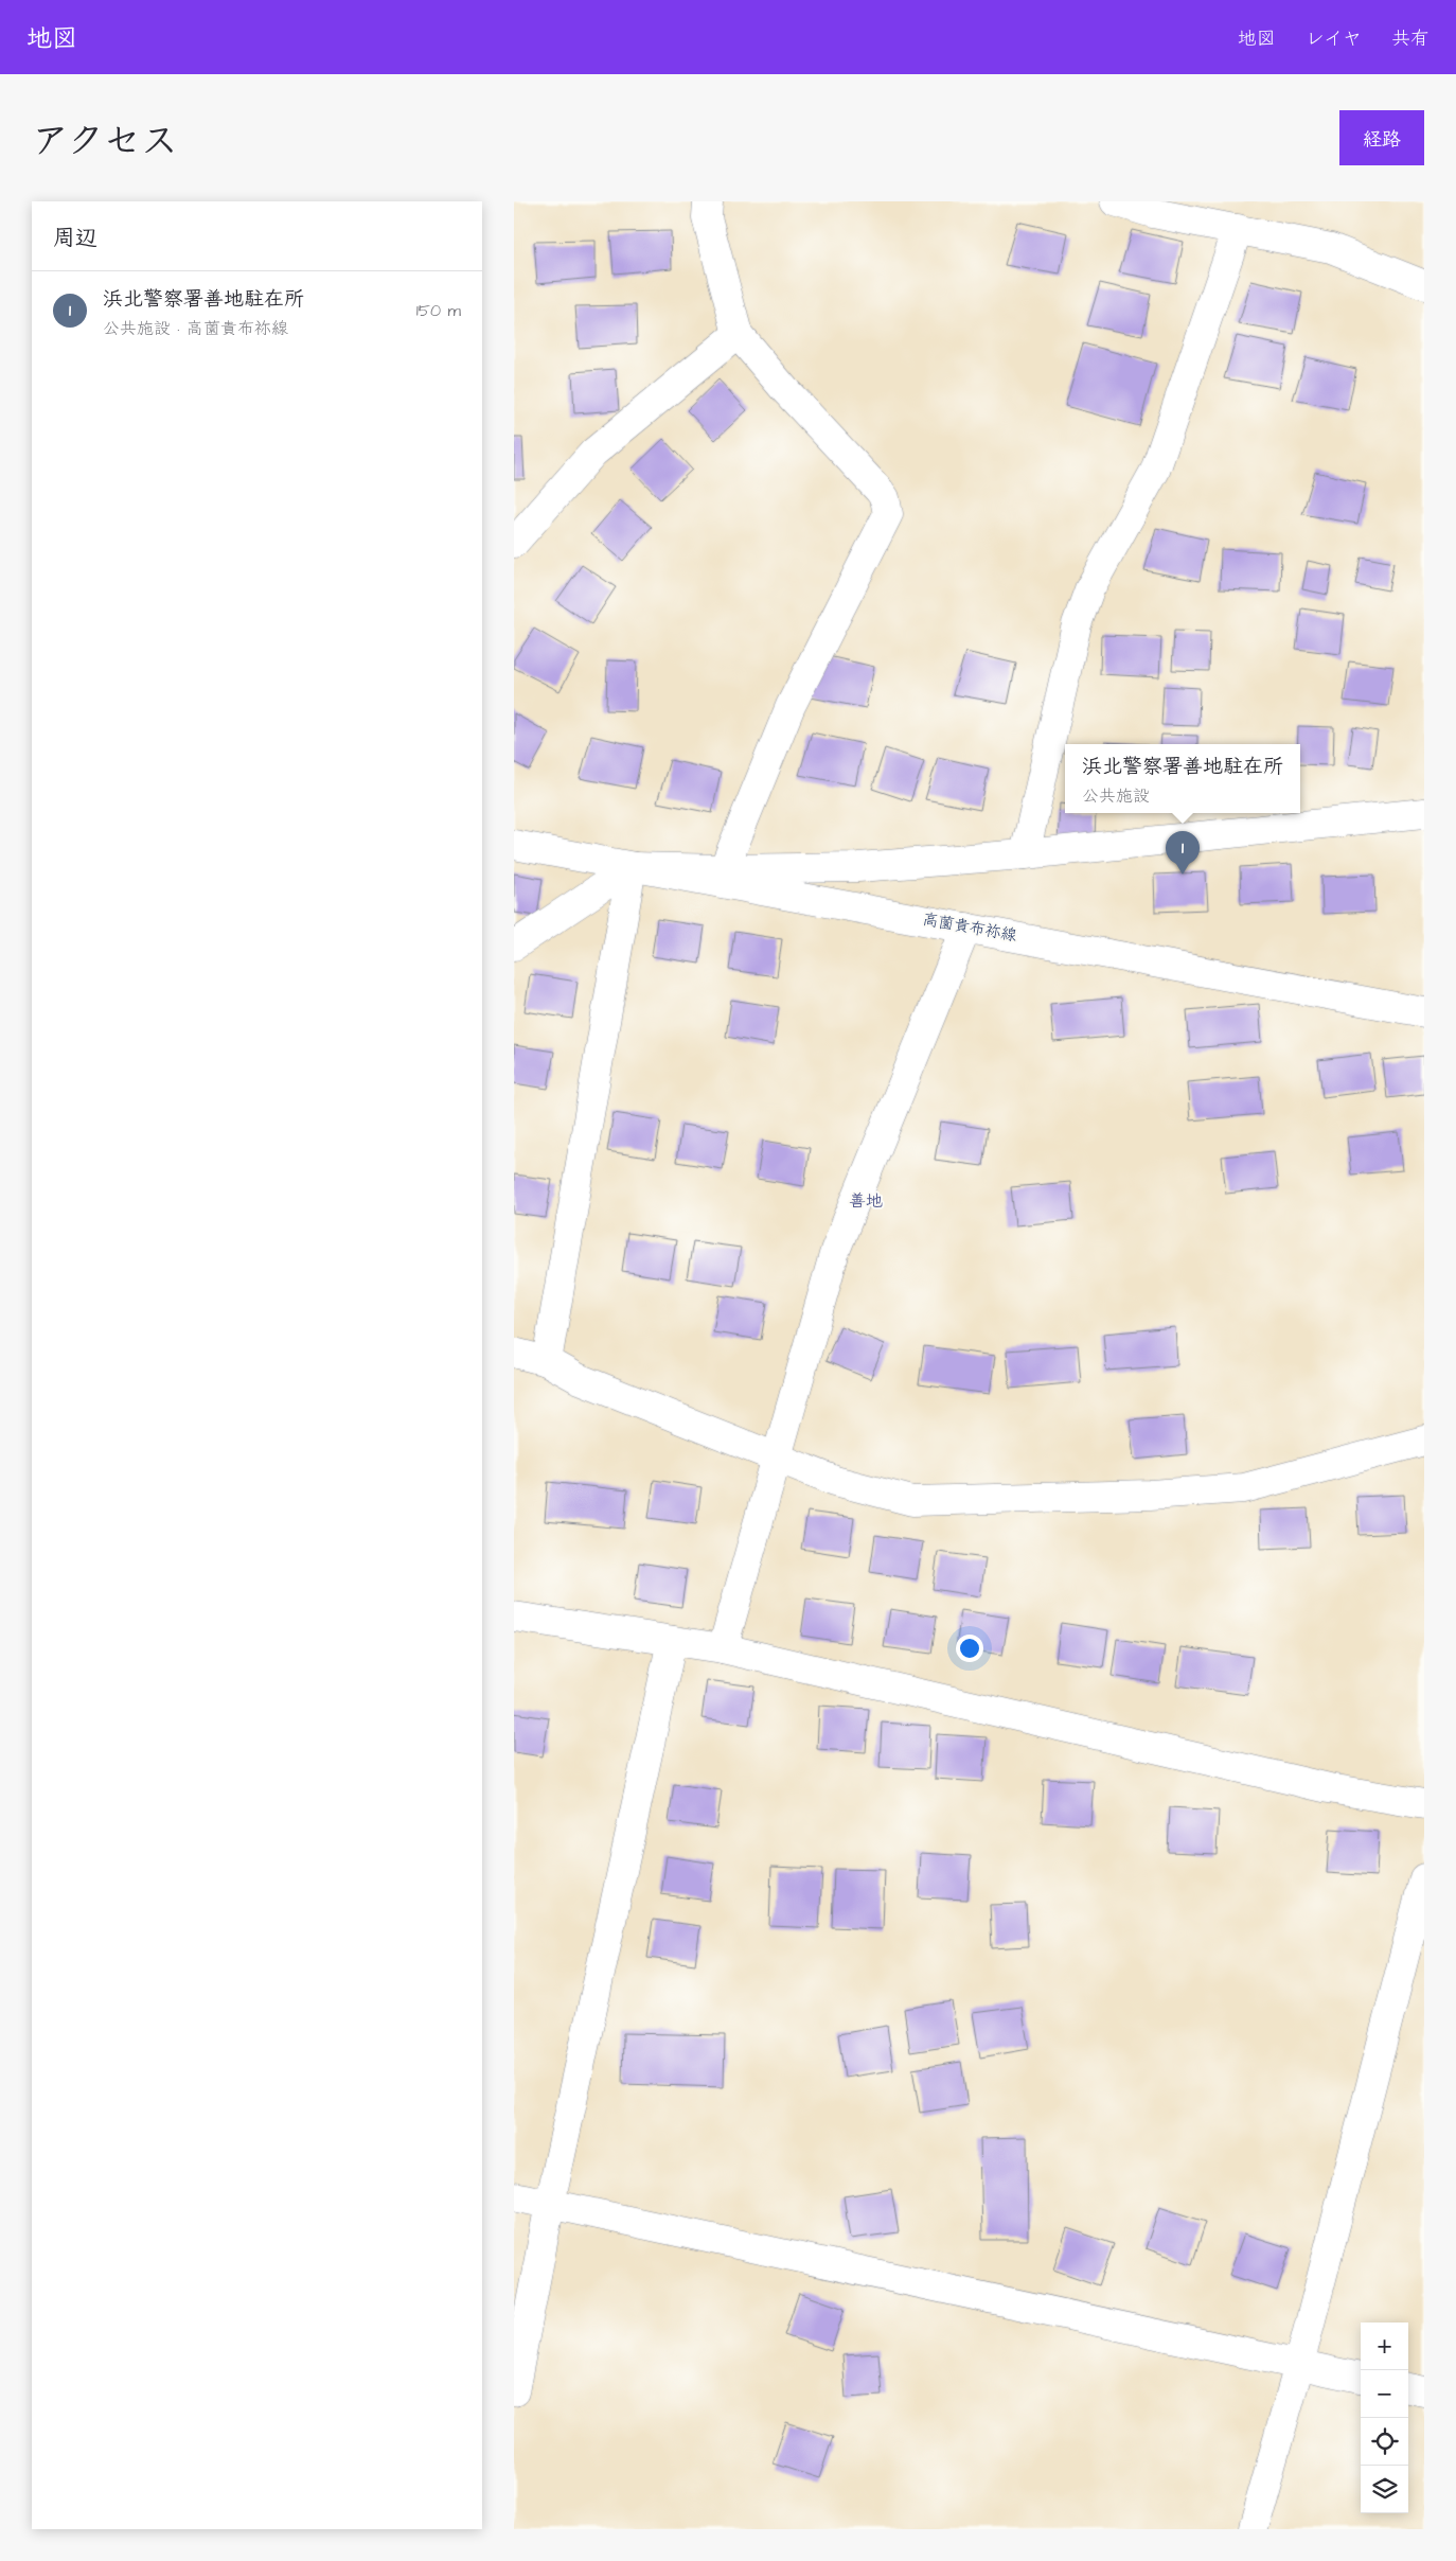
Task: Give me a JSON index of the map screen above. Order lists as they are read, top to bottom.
{
  "streets": {
    "street": ["高薗貴布祢線"]
  },
  "districts": ["善地"],
  "page": {
    "header": "地図",
    "nav": ["地図", "レイヤ", "共有"],
    "title": "アクセス",
    "buttons": "経路",
    "heading": "周辺",
    "list": [
      {
        "mark": "1",
        "name": "浜北警察署善地駐在所",
        "note": "公共施設 · 高薗貴布祢線",
        "value": "150 m"
      }
    ],
    "popup": ["浜北警察署善地駐在所", "公共施設"],
    "pins": "1",
    "map_buttons": ["+", "−"]
  }
}
